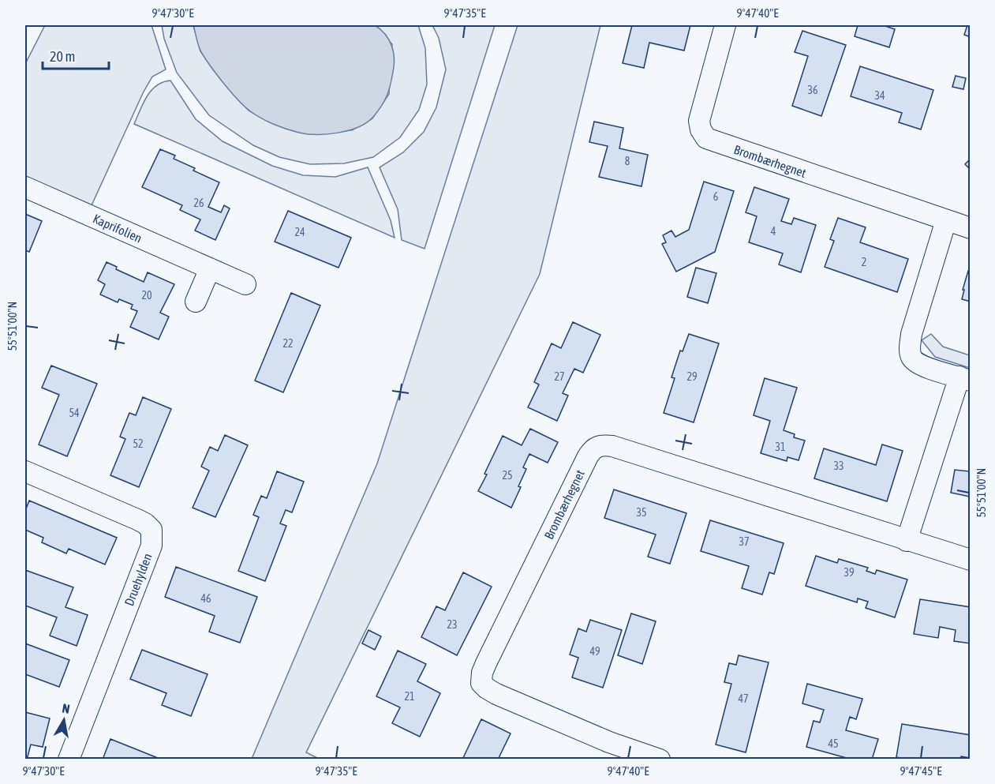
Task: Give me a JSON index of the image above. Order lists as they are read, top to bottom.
{
  "streets": {
    "street": ["Brombærhegnet", "Kaprifolien", "Druehylden"]
  },
  "house_numbers": [
    "36",
    "34",
    "8",
    "6",
    "26",
    "4",
    "24",
    "2",
    "20",
    "22",
    "27",
    "29",
    "54",
    "52",
    "31",
    "33",
    "25",
    "35",
    "37",
    "39",
    "46",
    "23",
    "49",
    "21",
    "47",
    "45"
  ],
  "scale_bar": "20 m",
  "north": "top",
  "coordinates": [
    "9°47'30\"E",
    "9°47'35\"E",
    "9°47'40\"E",
    "55°51'00\"N",
    "9°47'45\"E"
  ]
}
